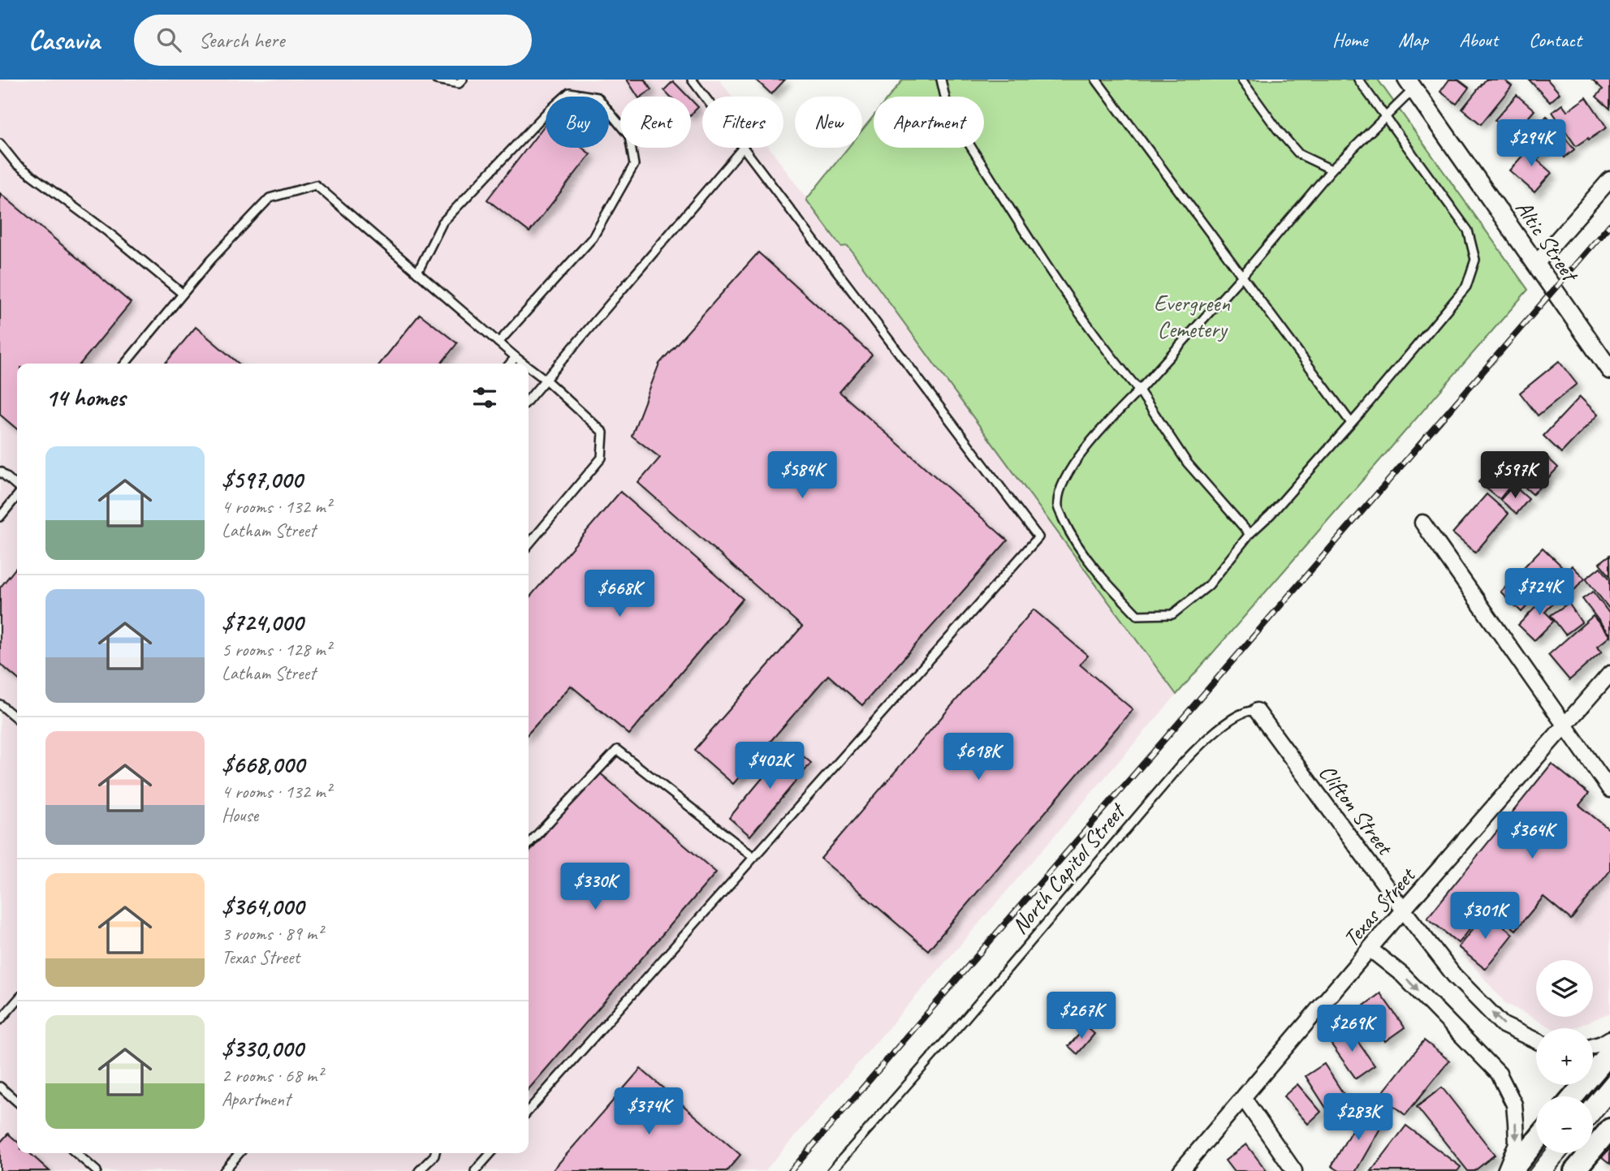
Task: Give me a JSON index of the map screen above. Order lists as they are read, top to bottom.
{
  "streets": {
    "street": ["Altic Street", "Clifton Street", "Texas Street"],
    "lane": ["North Capitol Street"]
  },
  "crossings": [
    ["Clifton Street", "North Capitol Street"],
    ["Clifton Street", "Texas Street"]
  ],
  "one_way": ["Clifton Street"],
  "parks": ["Evergreen Cemetery"],
  "page": {
    "header": "Casavia",
    "search": "Search here",
    "nav": [
      "Home",
      "Map",
      "About",
      "Contact"
    ],
    "chip": [
      "Buy",
      "Rent",
      "Filters",
      "New",
      "Apartment"
    ],
    "price": [
      "$294K",
      "$584K",
      "$597K",
      "$724K",
      "$668K",
      "$618K",
      "$402K",
      "$364K",
      "$330K",
      "$301K",
      "$267K",
      "$269K",
      "$374K",
      "$283K"
    ],
    "heading": "14 homes",
    "list": [
      {
        "name": "$597,000",
        "note": "4 rooms · 132 m² · Latham Street"
      },
      {
        "name": "$724,000",
        "note": "5 rooms · 128 m² · Latham Street"
      },
      {
        "name": "$668,000",
        "note": "4 rooms · 132 m² · House"
      },
      {
        "name": "$364,000",
        "note": "3 rooms · 89 m² · Texas Street"
      },
      {
        "name": "$330,000",
        "note": "2 rooms · 68 m² · Apartment"
      }
    ],
    "map_buttons": ["+", "−"]
  }
}
